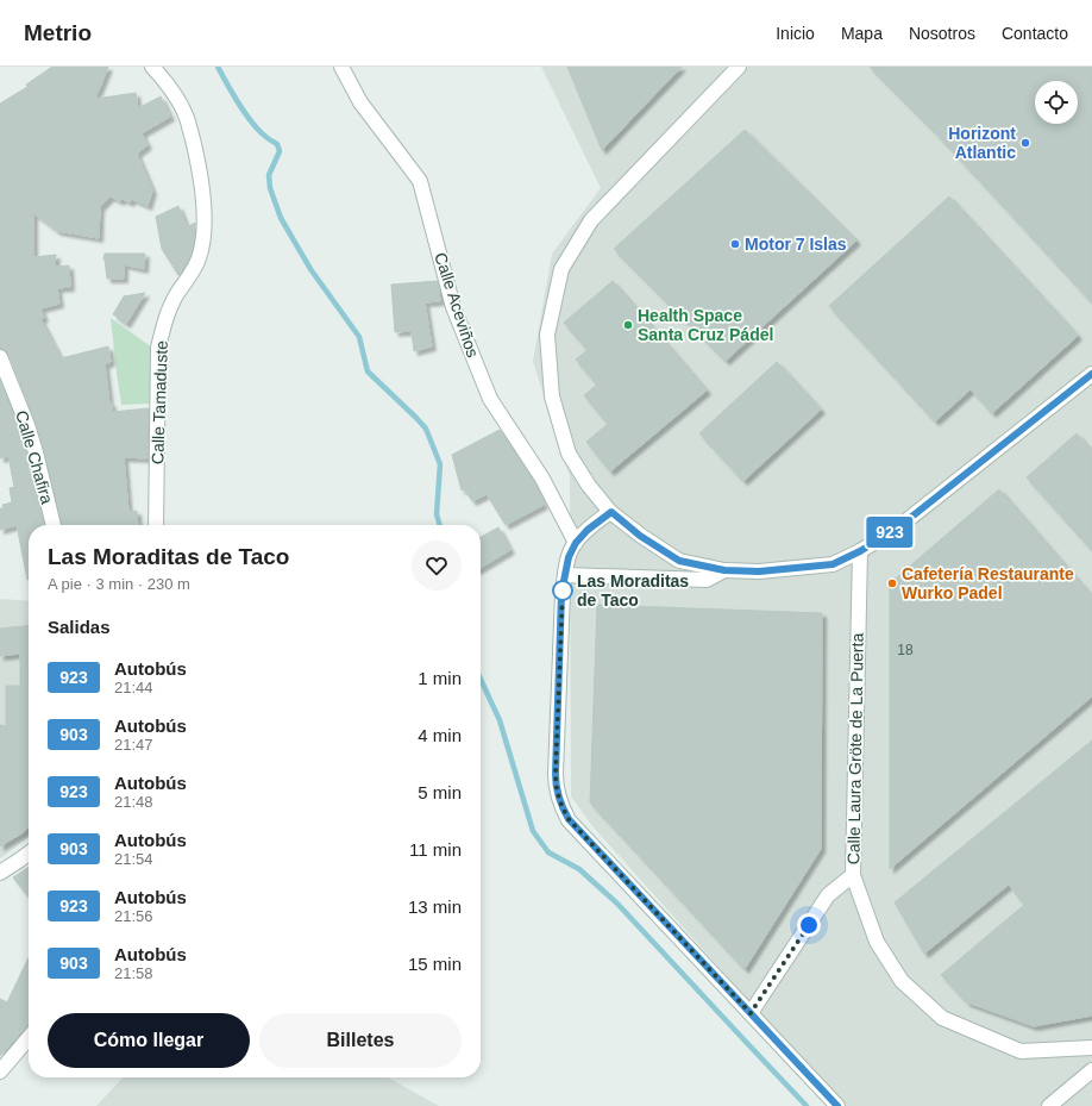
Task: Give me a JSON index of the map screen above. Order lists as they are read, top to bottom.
{
  "streets": {
    "street": [
      "Calle Aceviños",
      "Calle Tamaduste",
      "Calle Chafira",
      "Calle Laura Gröte de La Puerta"
    ]
  },
  "places": [
    "Horizont Atlantic",
    "Motor 7 Islas",
    "Health Space Santa Cruz Pádel",
    "Cafetería Restaurante Wurko Padel",
    "Las Moraditas de Taco"
  ],
  "lines": ["bus line 923"],
  "house_numbers": ["18"],
  "page": {
    "header": "Metrio",
    "nav": [
      "Inicio",
      "Mapa",
      "Nosotros",
      "Contacto"
    ],
    "on_map": "923",
    "heading": [
      ["Las Moraditas de Taco", "A pie · 3 min · 230 m"],
      "Salidas"
    ],
    "list": [
      {
        "mark": "923",
        "name": "Autobús",
        "note": "21:44",
        "value": "1 min"
      },
      {
        "mark": "903",
        "name": "Autobús",
        "note": "21:47",
        "value": "4 min"
      },
      {
        "mark": "923",
        "name": "Autobús",
        "note": "21:48",
        "value": "5 min"
      },
      {
        "mark": "903",
        "name": "Autobús",
        "note": "21:54",
        "value": "11 min"
      },
      {
        "mark": "923",
        "name": "Autobús",
        "note": "21:56",
        "value": "13 min"
      },
      {
        "mark": "903",
        "name": "Autobús",
        "note": "21:58",
        "value": "15 min"
      }
    ],
    "buttons": ["Cómo llegar", "Billetes"]
  }
}
